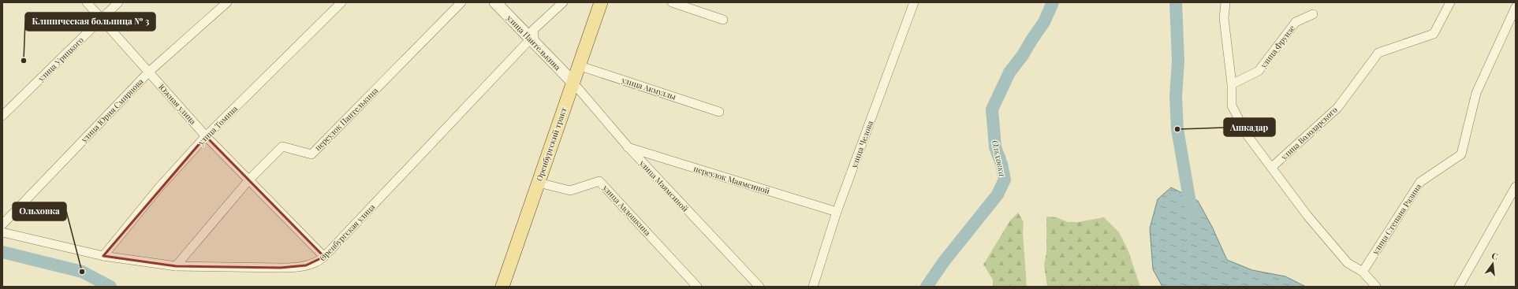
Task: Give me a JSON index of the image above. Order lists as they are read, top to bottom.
{
  "streets": {
    "main road": ["улица Пантелькина", "Оренбургский тракт"],
    "street": [
      "улица Фрунзе",
      "улица Урицкого",
      "улица Акмуллы",
      "Южная улица",
      "улица Юрия Смирнова",
      "переулок Пантелькина",
      "улица Томина",
      "улица Володарского",
      "улица Челова",
      "переулок Маямсиной",
      "улица Маямсиной",
      "улица Авдошкина",
      "улица Степана Разина",
      "Оренбургская улица"
    ]
  },
  "crossings": [
    ["улица Пантелькина", "Оренбургский тракт"],
    ["улица Пантелькина", "улица Маямсиной"],
    ["улица Пантелькина", "Оренбургская улица"],
    ["улица Урицкого", "Южная улица"],
    ["улица Акмуллы", "Оренбургский тракт"],
    ["Южная улица", "улица Юрия Смирнова"],
    ["Южная улица", "переулок Пантелькина"],
    ["Южная улица", "улица Томина"],
    ["Южная улица", "Оренбургская улица"],
    ["переулок Пантелькина", "Оренбургская улица"],
    ["улица Томина", "Оренбургская улица"],
    ["Оренбургский тракт", "улица Маямсиной"],
    ["Оренбургский тракт", "улица Авдошкина"],
    ["улица Челова", "переулок Маямсиной"],
    ["переулок Маямсиной", "улица Маямсиной"]
  ],
  "water": ["Ольховка"],
  "places": ["Клиническая больница № 3", "Ашкадар", "Ольховка"],
  "north": "top"
}
